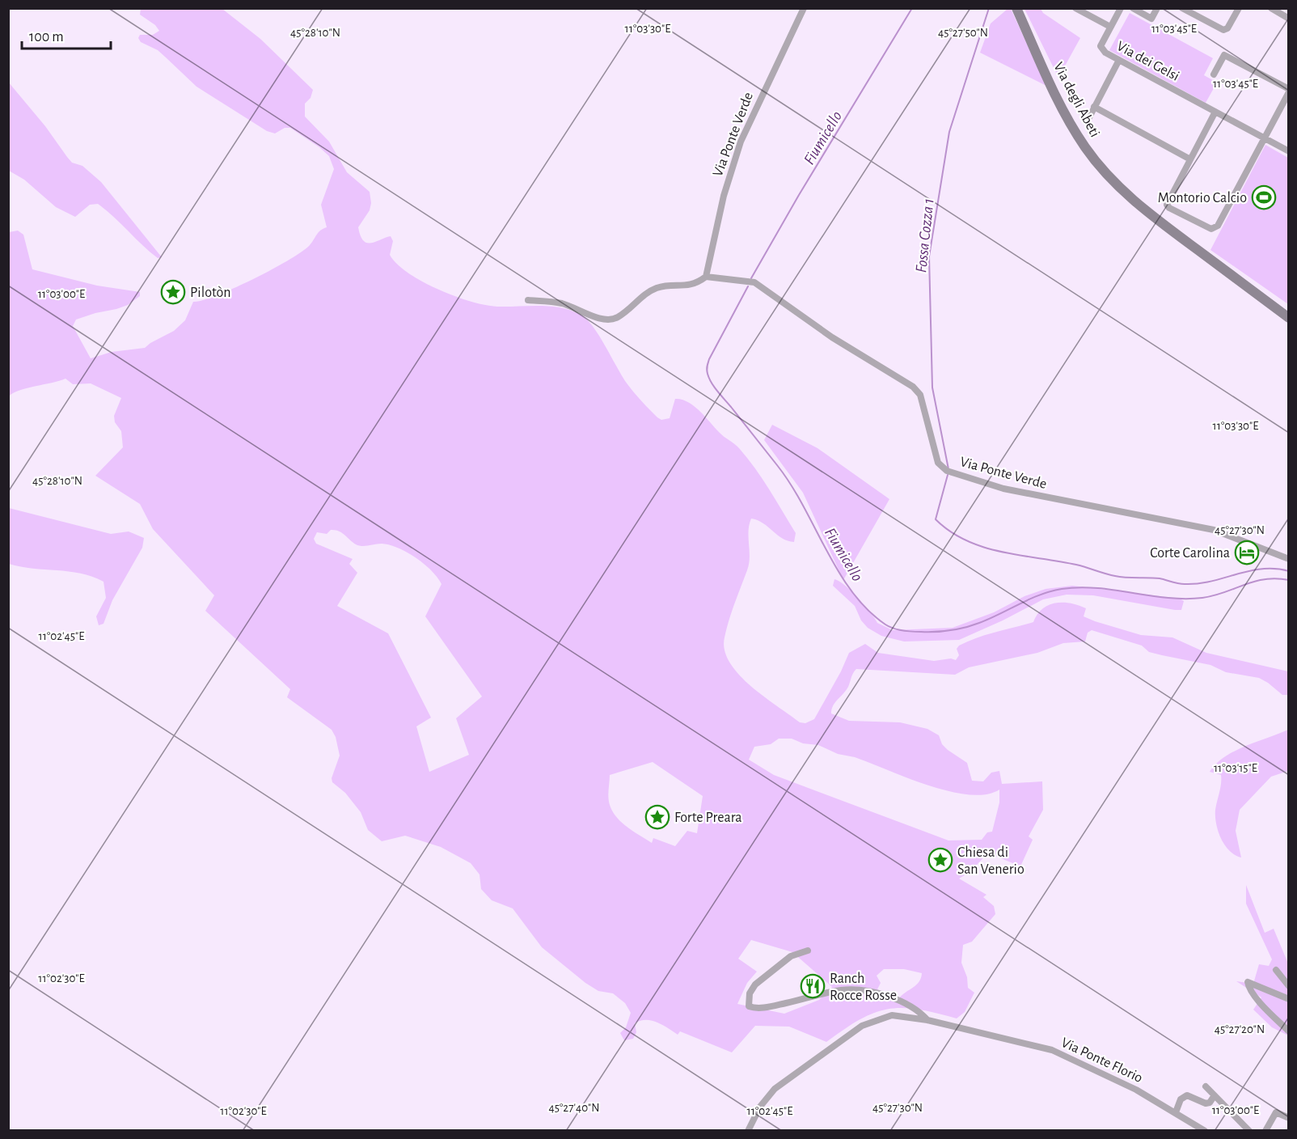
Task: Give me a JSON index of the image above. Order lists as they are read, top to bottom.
{
  "streets": {
    "street": [
      "Via dei Gelsi",
      "Via degli Abeti",
      "Via Ponte Verde",
      "Via Ponte Florio"
    ]
  },
  "water": ["Fiumicello", "Fossa Cozza 1"],
  "places": {
    "sports": ["Montorio Calcio"],
    "place": ["Pilotòn", "Forte Preara", "Chiesa di San Venerio"],
    "hotel": ["Corte Carolina"],
    "restaurant": ["Ranch Rocce Rosse"]
  },
  "scale_bar": "100 m",
  "coordinates": [
    "11°03'30\"E",
    "11°03'45\"E",
    "45°28'10\"N",
    "45°27'50\"N",
    "11°03'00\"E",
    "45°27'30\"N",
    "11°02'45\"E",
    "11°03'15\"E",
    "11°02'30\"E",
    "45°27'20\"N",
    "45°27'40\"N"
  ]
}
